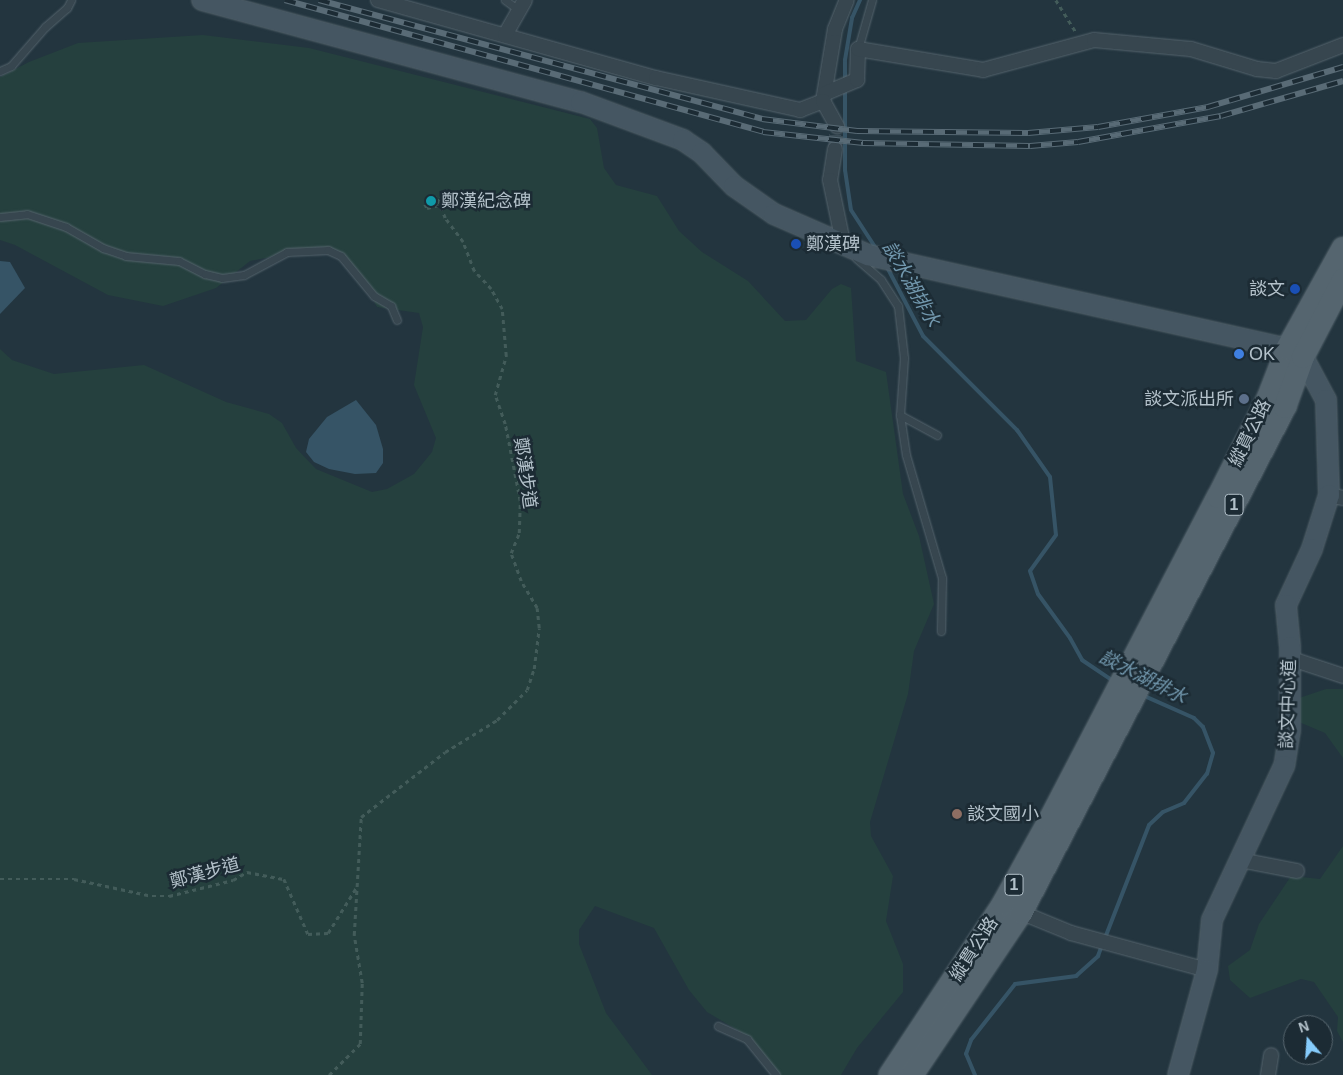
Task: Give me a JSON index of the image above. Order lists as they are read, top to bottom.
{
  "streets": {
    "main road": ["縱貫公路", "1"],
    "street": ["談文中心道"],
    "path": ["鄭漢步道"]
  },
  "crossings": [
    ["縱貫公路", "談文中心道"]
  ],
  "water": ["談水湖排水"],
  "places": [
    "鄭漢紀念碑",
    "鄭漢碑",
    "談文",
    "OK",
    "談文派出所",
    "談文國小"
  ],
  "north": "top"
}
